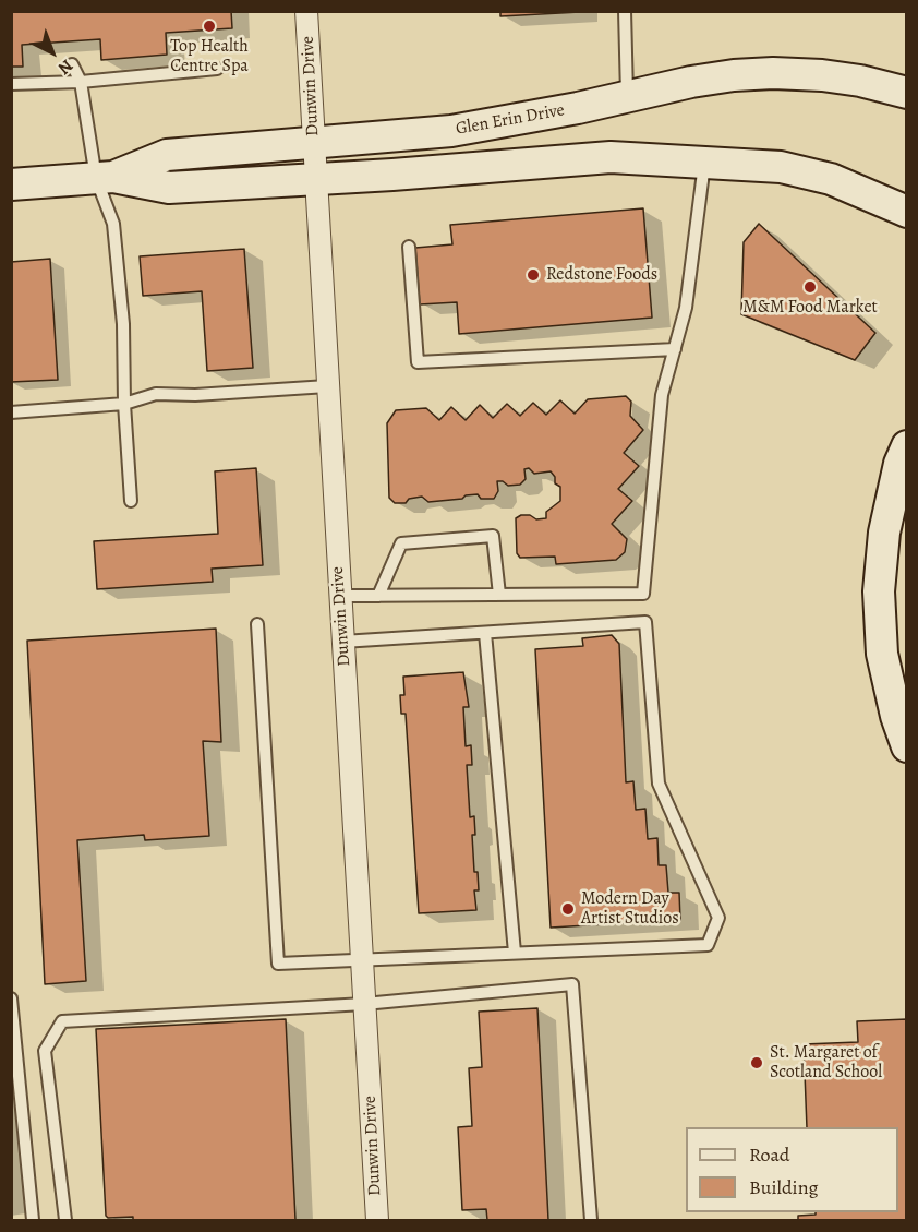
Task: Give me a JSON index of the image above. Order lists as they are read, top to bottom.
{
  "streets": {
    "street": ["Dunwin Drive", "Glen Erin Drive"]
  },
  "crossings": [
    ["Dunwin Drive", "Glen Erin Drive"]
  ],
  "places": [
    "Top Health Centre Spa",
    "Redstone Foods",
    "M&M Food Market",
    "Modern Day Artist Studios",
    "St. Margaret of Scotland School"
  ],
  "legend": ["Road", "Building"],
  "north": "bottom right"
}
